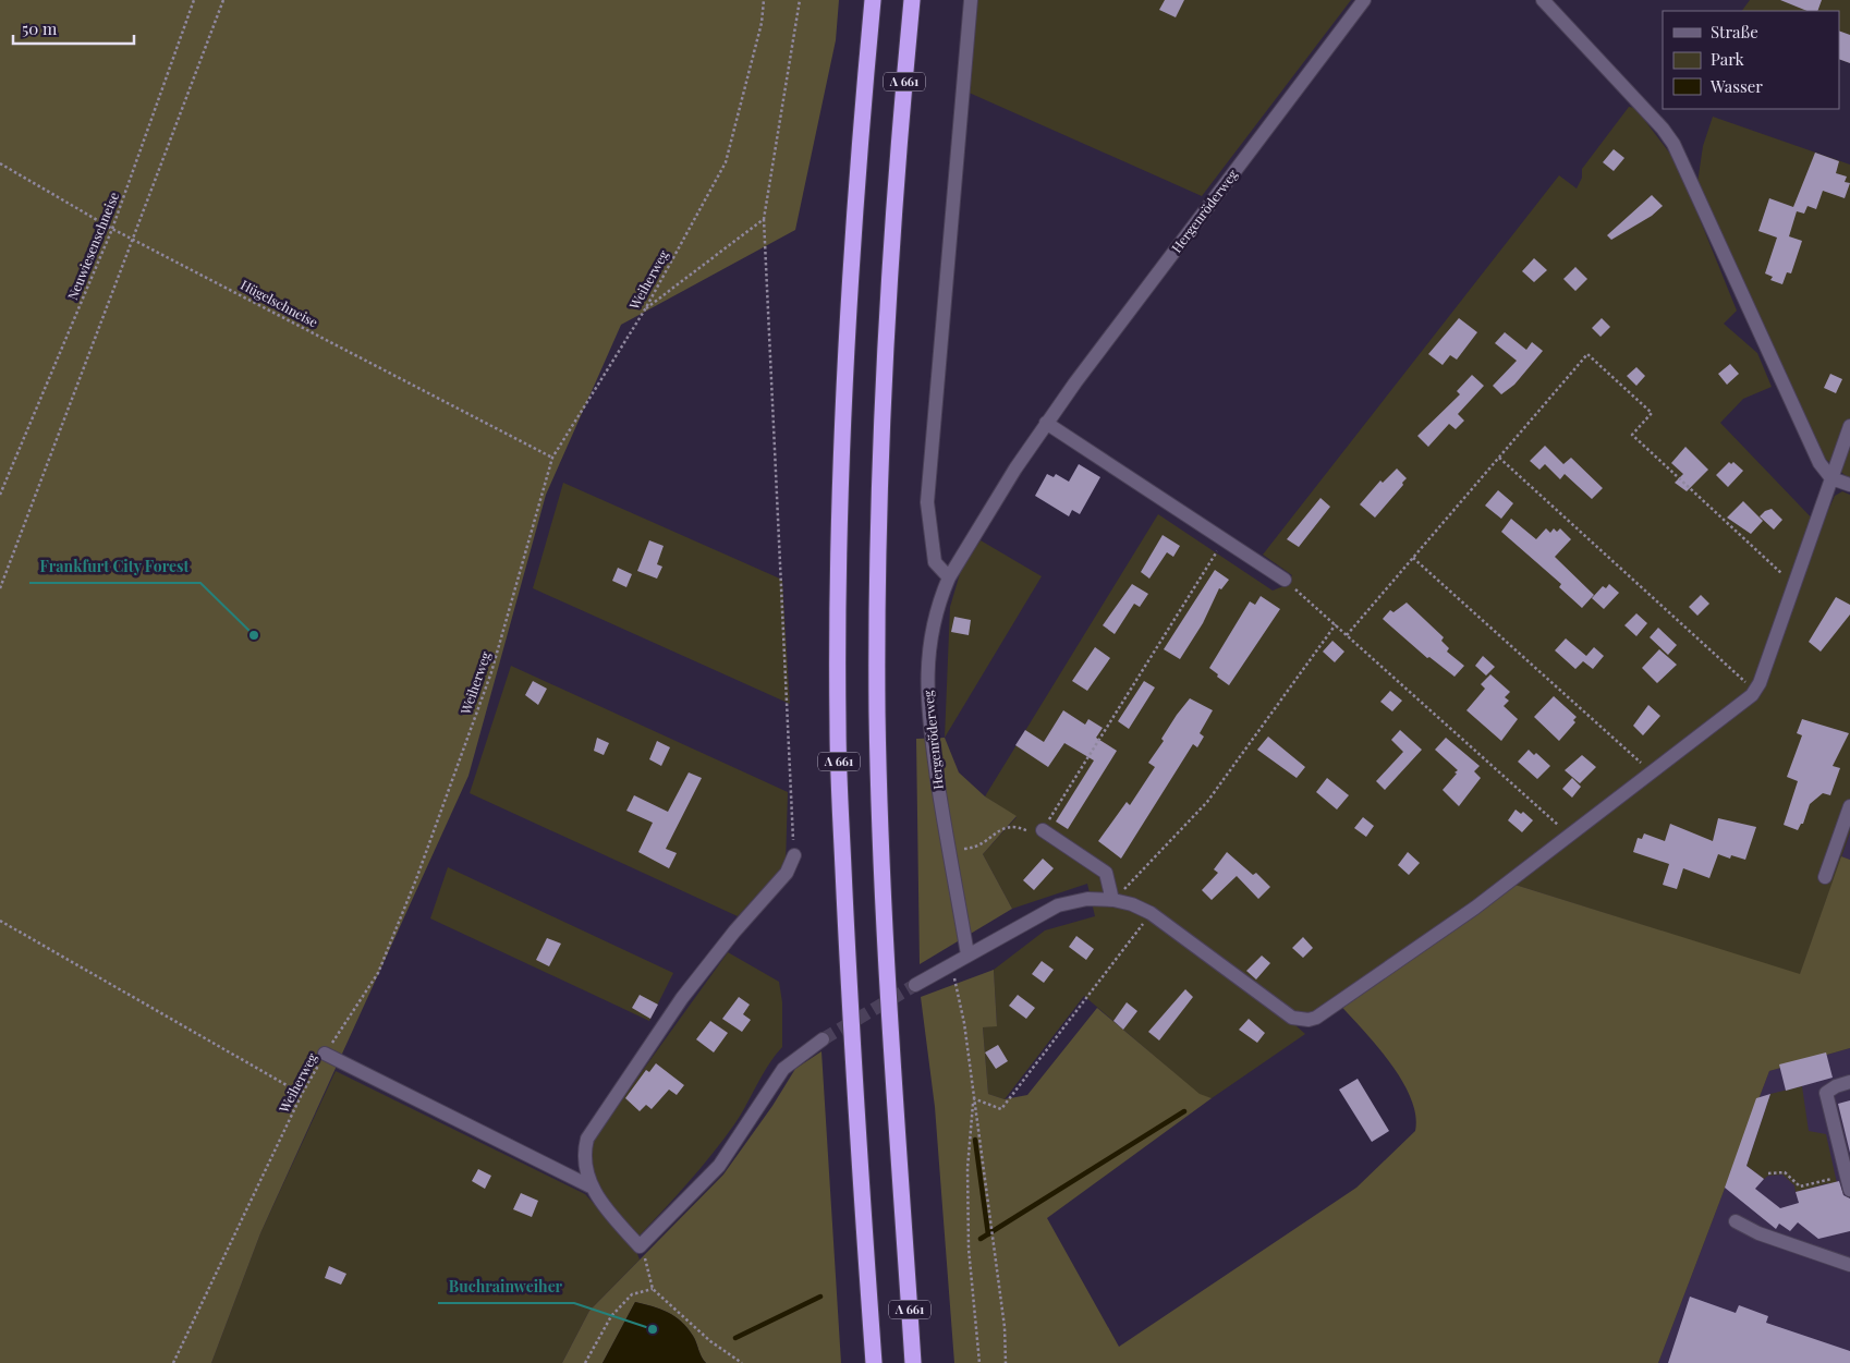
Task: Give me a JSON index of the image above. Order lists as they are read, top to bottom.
{
  "streets": {
    "highway": ["A 661"],
    "street": ["Hergenröderweg"],
    "path": ["Neuwiesenschneise", "Weiherweg", "Hügelschneise"]
  },
  "crossings": [
    ["Neuwiesenschneise", "Hügelschneise"],
    ["Weiherweg", "Hügelschneise"]
  ],
  "places": ["Frankfurt City Forest", "Buchrainweiher"],
  "legend": ["Straße", "Park", "Wasser"],
  "scale_bar": "50 m"
}
